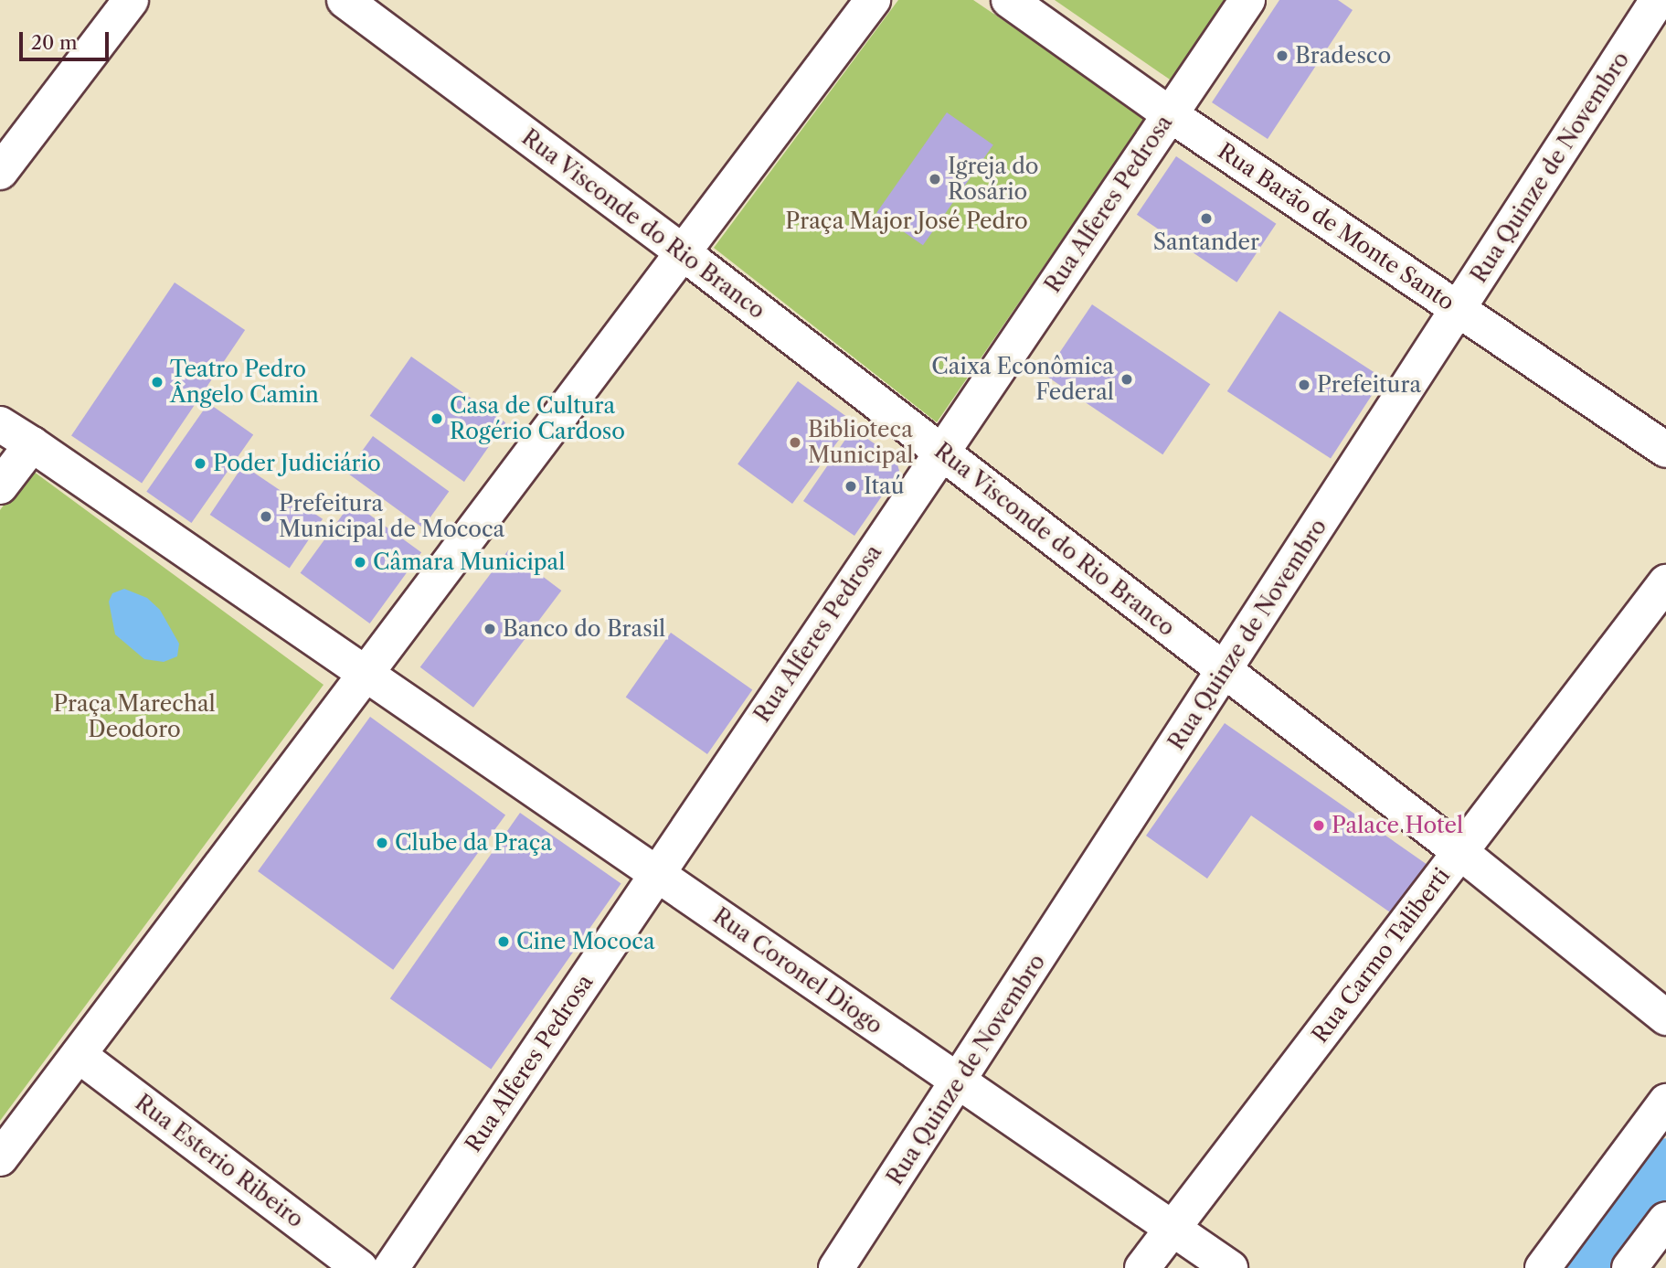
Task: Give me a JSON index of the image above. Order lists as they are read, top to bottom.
{
  "streets": {
    "street": [
      "Rua Quinze de Novembro",
      "Rua Alferes Pedrosa",
      "Rua Visconde do Rio Branco",
      "Rua Barão de Monte Santo",
      "Rua Carmo Taliberti",
      "Rua Coronel Diogo",
      "Rua Esterio Ribeiro"
    ]
  },
  "crossings": [
    ["Rua Quinze de Novembro", "Rua Visconde do Rio Branco"],
    ["Rua Quinze de Novembro", "Rua Barão de Monte Santo"],
    ["Rua Quinze de Novembro", "Rua Coronel Diogo"],
    ["Rua Alferes Pedrosa", "Rua Visconde do Rio Branco"],
    ["Rua Alferes Pedrosa", "Rua Barão de Monte Santo"],
    ["Rua Alferes Pedrosa", "Rua Coronel Diogo"],
    ["Rua Visconde do Rio Branco", "Rua Carmo Taliberti"],
    ["Rua Carmo Taliberti", "Rua Coronel Diogo"]
  ],
  "parks": ["Praça Major José Pedro", "Praça Marechal Deodoro"],
  "places": [
    "Bradesco",
    "Igreja do Rosário",
    "Santander",
    "Caixa Econômica Federal",
    "Teatro Pedro Ângelo Camin",
    "Prefeitura",
    "Casa de Cultura Rogério Cardoso",
    "Biblioteca Municipal",
    "Poder Judiciário",
    "Itaú",
    "Prefeitura Municipal de Mococa",
    "Câmara Municipal",
    "Banco do Brasil",
    "Palace Hotel",
    "Clube da Praça",
    "Cine Mococa"
  ],
  "scale_bar": "20 m"
}
